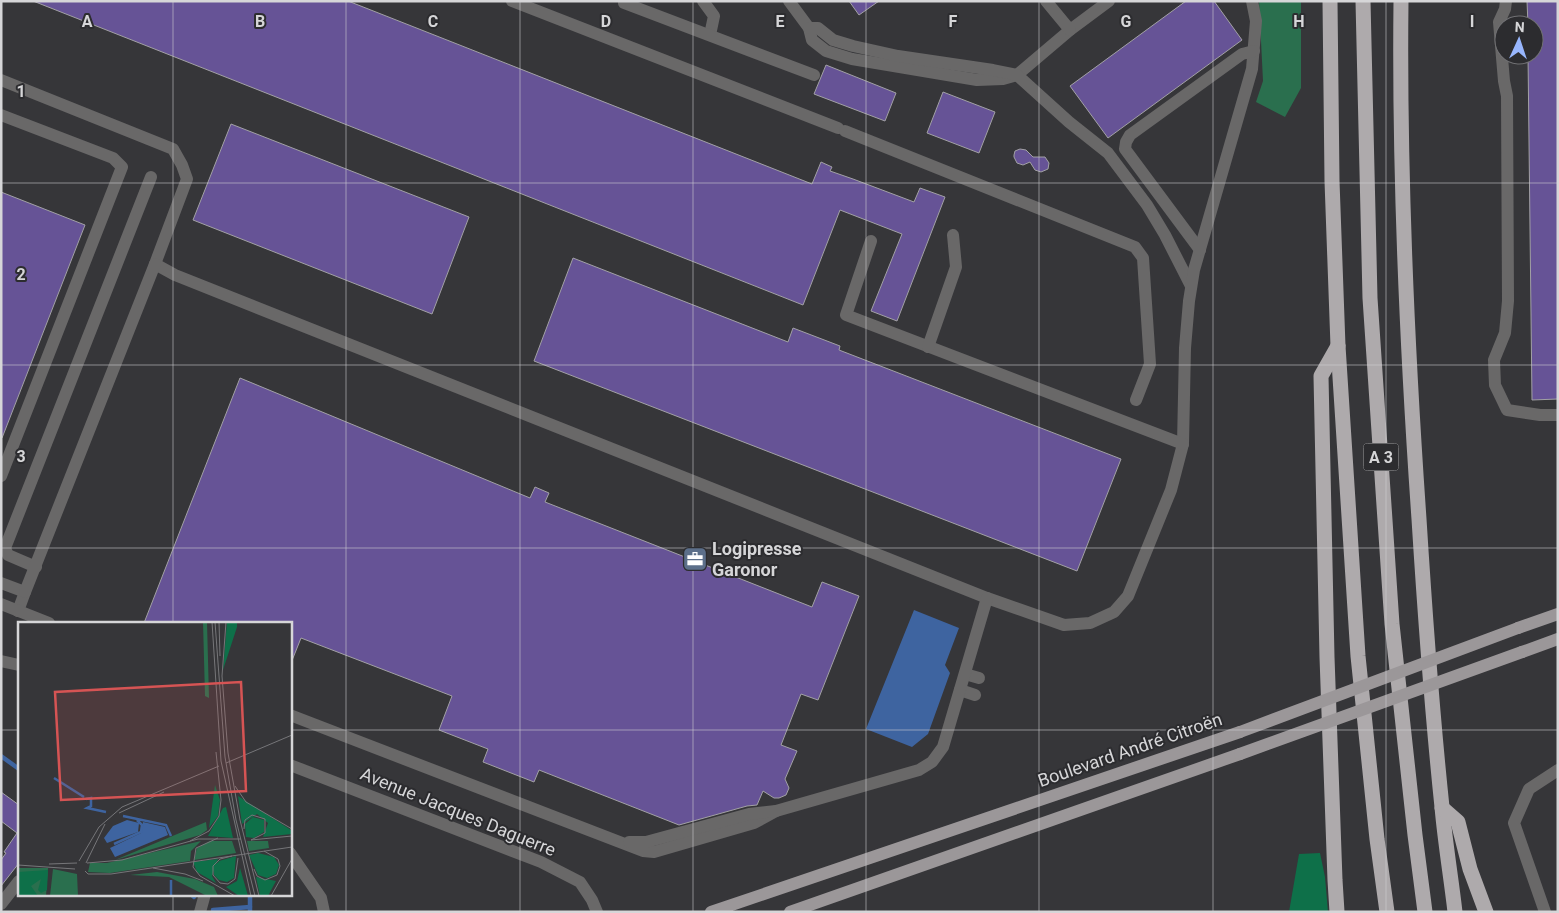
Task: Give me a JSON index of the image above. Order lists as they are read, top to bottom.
{
  "streets": {
    "highway": ["A 3"],
    "main road": ["Boulevard André Citroën"],
    "street": ["Avenue Jacques Daguerre"]
  },
  "places": {
    "office": ["Logipresse Garonor"]
  },
  "north": "top",
  "grid": {
    "columns": [
      "A",
      "B",
      "C",
      "D",
      "E",
      "F",
      "G",
      "H",
      "I"
    ],
    "rows": ["1", "2", "3"]
  }
}
